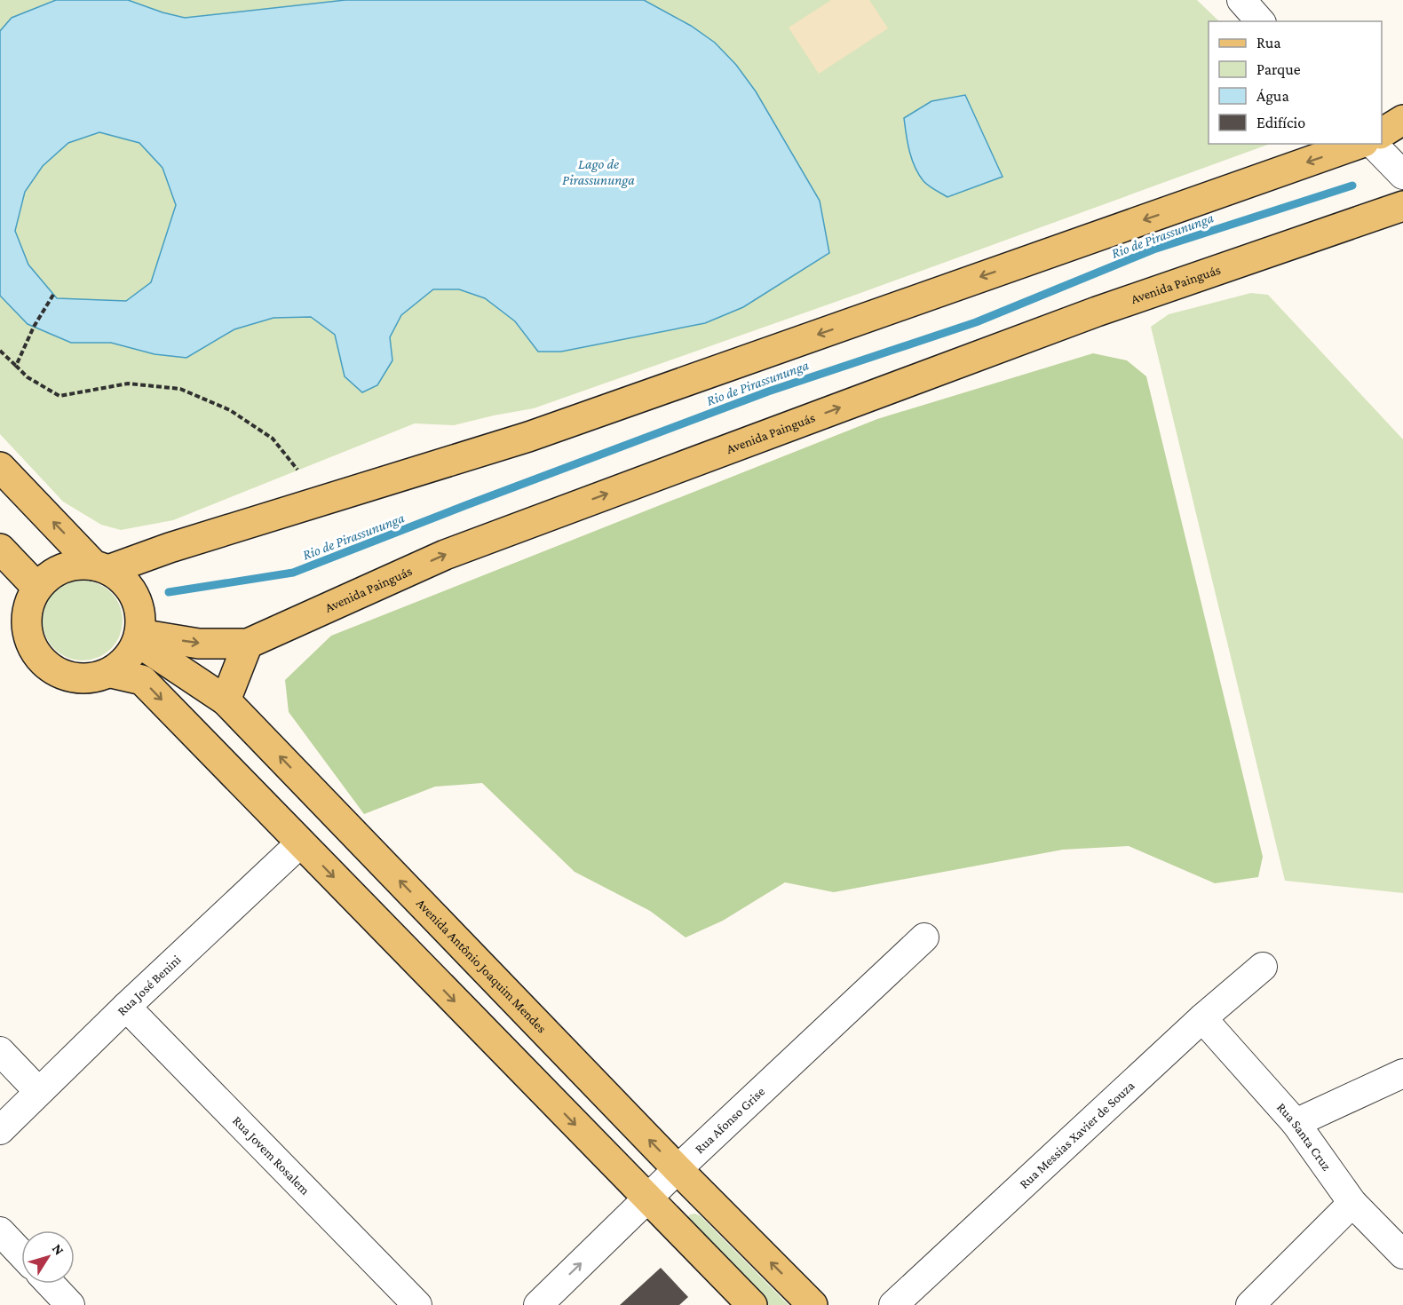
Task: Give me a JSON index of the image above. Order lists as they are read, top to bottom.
{
  "streets": {
    "main road": ["Avenida Painguás", "Avenida Antônio Joaquim Mendes"],
    "street": [
      "Rua José Benini",
      "Rua Afonso Grise",
      "Rua Messias Xavier de Souza",
      "Rua Santa Cruz",
      "Rua Jovem Rosalem"
    ]
  },
  "crossings": [
    ["Avenida Painguás", "Avenida Antônio Joaquim Mendes"],
    ["Avenida Antônio Joaquim Mendes", "Rua Afonso Grise"],
    ["Rua José Benini", "Rua Jovem Rosalem"],
    ["Rua Messias Xavier de Souza", "Rua Santa Cruz"]
  ],
  "water": ["Lago de Pirassununga", "Rio de Pirassununga"],
  "legend": [
    "Rua",
    "Parque",
    "Água",
    "Edifício"
  ],
  "north": "top right"
}
